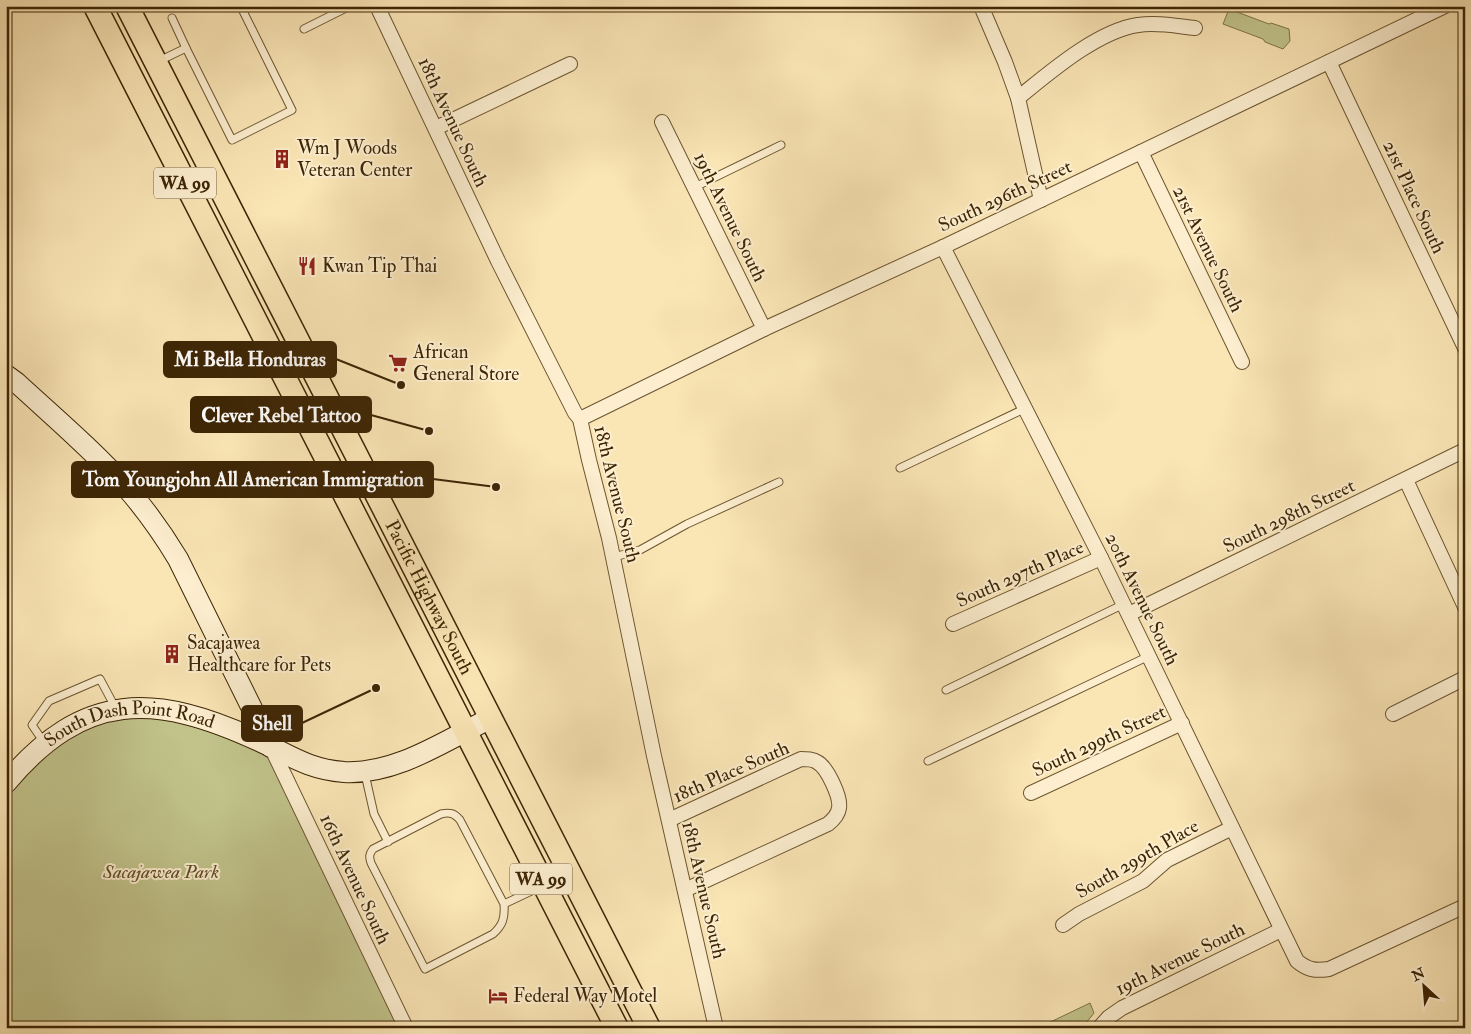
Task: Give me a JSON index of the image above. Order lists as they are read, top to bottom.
{
  "streets": {
    "main road": ["WA 99", "Pacific Highway South", "South Dash Point Road"],
    "street": [
      "18th Avenue South",
      "South 296th Street",
      "21st Place South",
      "19th Avenue South",
      "21st Avenue South",
      "South 298th Street",
      "South 297th Place",
      "20th Avenue South",
      "South 299th Street",
      "18th Place South",
      "South 299th Place",
      "16th Avenue South"
    ]
  },
  "crossings": [
    ["18th Avenue South", "South 296th Street"],
    ["18th Avenue South", "18th Place South"],
    ["South 296th Street", "21st Place South"],
    ["South 296th Street", "19th Avenue South"],
    ["South 296th Street", "21st Avenue South"],
    ["South 296th Street", "20th Avenue South"],
    ["19th Avenue South", "20th Avenue South"],
    ["South 298th Street", "20th Avenue South"],
    ["South 297th Place", "20th Avenue South"],
    ["Pacific Highway South", "South Dash Point Road"],
    ["20th Avenue South", "South 299th Street"],
    ["20th Avenue South", "South 299th Place"],
    ["South Dash Point Road", "16th Avenue South"]
  ],
  "parks": ["Sacajawea Park"],
  "places": {
    "building": ["Wm J Woods Veteran Center", "Sacajawea Healthcare for Pets"],
    "restaurant": ["Kwan Tip Thai"],
    "supermarket": ["African General Store"],
    "other": [
      "Mi Bella Honduras",
      "Clever Rebel Tattoo",
      "Tom Youngjohn All American Immigration",
      "Shell"
    ],
    "hotel": ["Federal Way Motel"]
  },
  "north": "top left"
}
